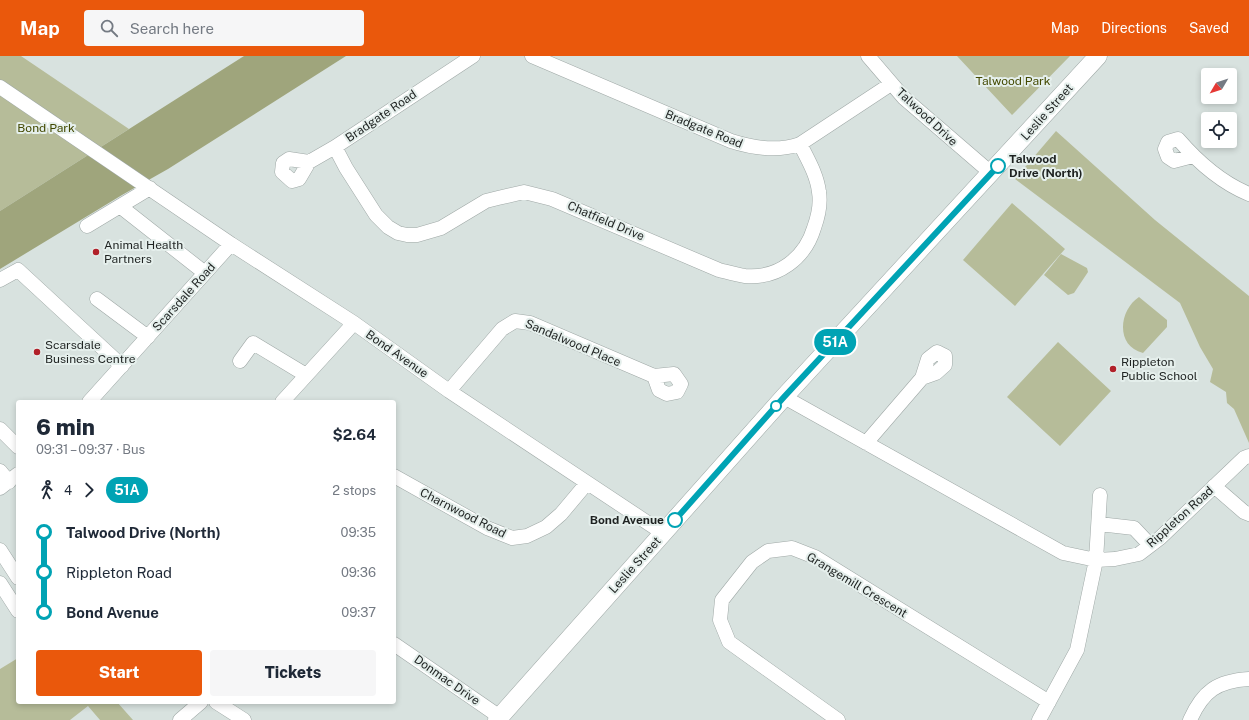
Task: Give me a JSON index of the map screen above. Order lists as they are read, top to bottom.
{
  "streets": {
    "main road": ["Leslie Street"],
    "street": [
      "Bradgate Road",
      "Talwood Drive",
      "Chatfield Drive",
      "Scarsdale Road",
      "Sandalwood Place",
      "Bond Avenue",
      "Charnwood Road",
      "Rippleton Road",
      "Grangemill Crescent",
      "Donmac Drive"
    ]
  },
  "crossings": [
    ["Leslie Street", "Talwood Drive"],
    ["Leslie Street", "Bond Avenue"],
    ["Leslie Street", "Rippleton Road"],
    ["Leslie Street", "Donmac Drive"],
    ["Bradgate Road", "Talwood Drive"],
    ["Bradgate Road", "Chatfield Drive"],
    ["Scarsdale Road", "Bond Avenue"],
    ["Sandalwood Place", "Bond Avenue"],
    ["Bond Avenue", "Charnwood Road"]
  ],
  "parks": ["Talwood Park", "Bond Park"],
  "places": [
    "Talwood Drive (North)",
    "Animal Health Partners",
    "Scarsdale Business Centre",
    "Rippleton Public School",
    "Bond Avenue"
  ],
  "lines": ["bus line 51A"],
  "north": "bottom left",
  "page": {
    "header": "Map",
    "search": "Search here",
    "nav": ["Map", "Directions", "Saved"],
    "on_map": "51A",
    "heading": ["6 min", "09:31 – 09:37 · Bus", "$2.64"],
    "legs": ["4", "51A", "2 stops"],
    "list": [
      {
        "name": "Talwood Drive (North)",
        "value": "09:35"
      },
      {
        "name": "Rippleton Road",
        "value": "09:36"
      },
      {
        "name": "Bond Avenue",
        "value": "09:37"
      }
    ],
    "buttons": ["Start", "Tickets"]
  }
}
